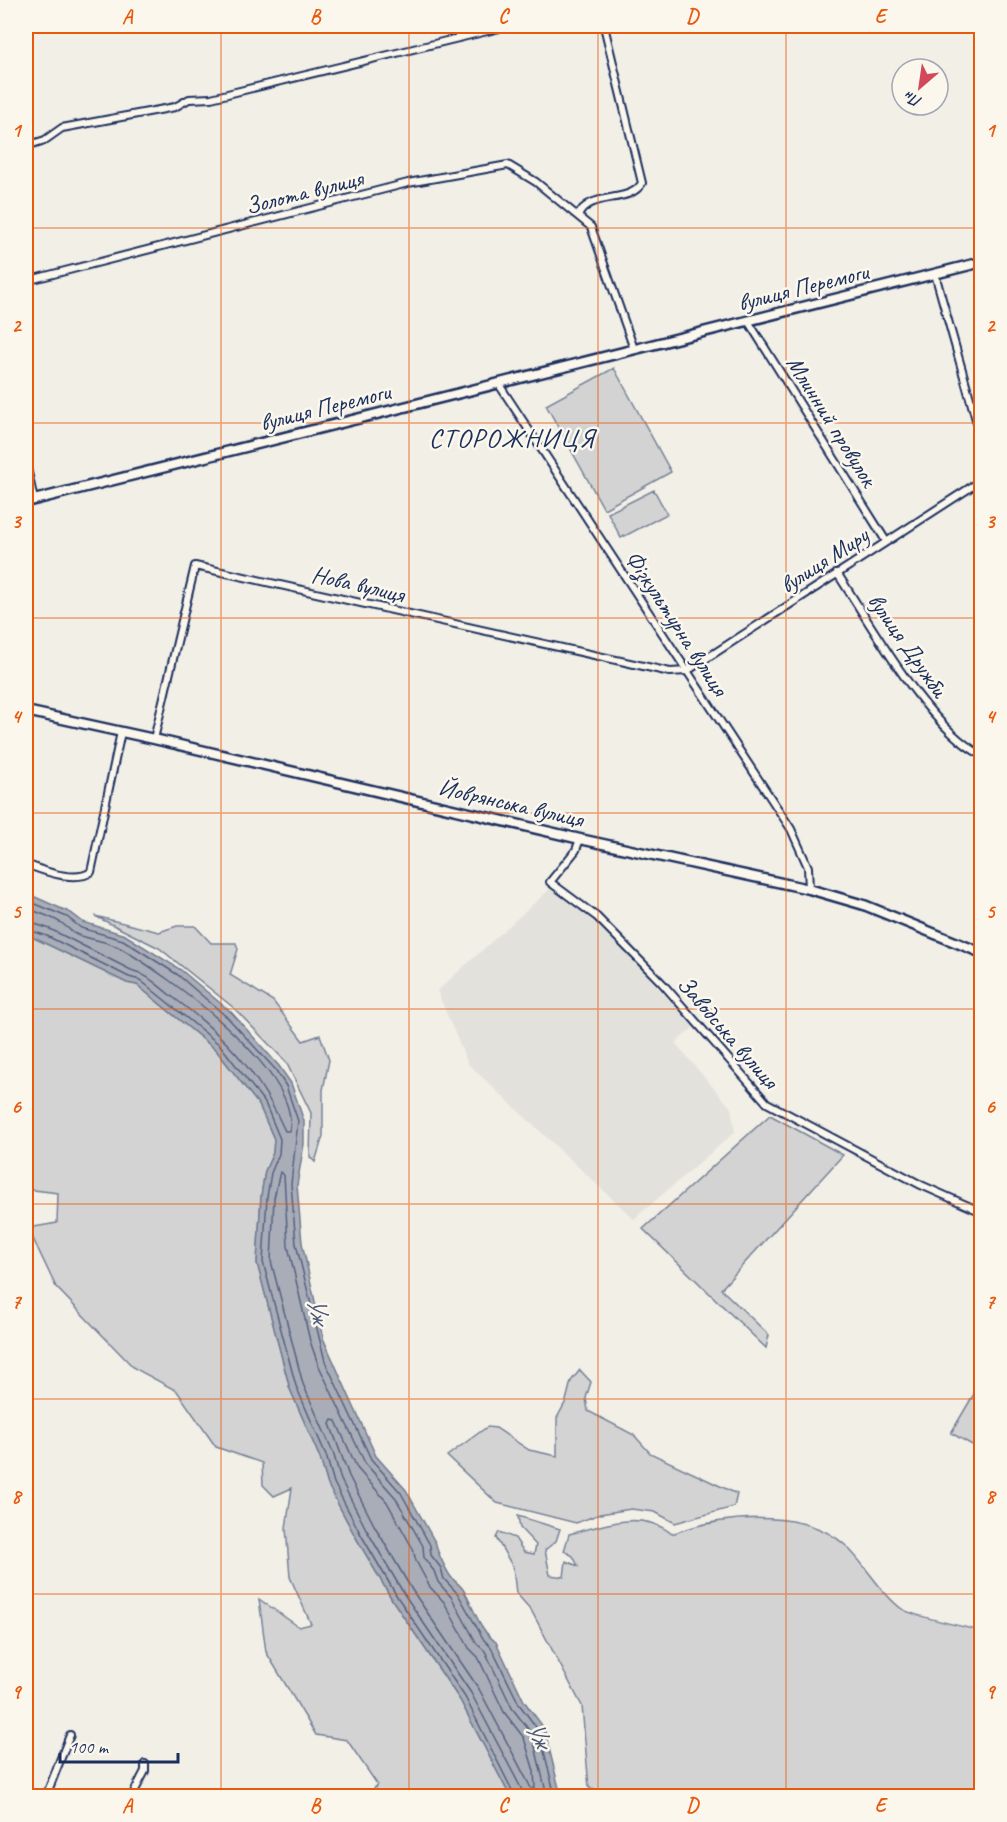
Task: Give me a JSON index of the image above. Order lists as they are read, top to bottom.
{
  "streets": {
    "street": [
      "Золота вулиця",
      "вулиця Перемоги",
      "Млинний провулок",
      "вулиця Миру",
      "Нова вулиця",
      "Фізкультурна вулиця",
      "вулиця Дружби",
      "Йоврянська вулиця",
      "Заводська вулиця"
    ]
  },
  "crossings": [
    ["вулиця Перемоги", "Млинний провулок"],
    ["вулиця Перемоги", "Фізкультурна вулиця"],
    ["Млинний провулок", "вулиця Миру"],
    ["вулиця Миру", "Нова вулиця"],
    ["вулиця Миру", "Фізкультурна вулиця"],
    ["вулиця Миру", "вулиця Дружби"],
    ["Нова вулиця", "Фізкультурна вулиця"],
    ["Нова вулиця", "Йоврянська вулиця"],
    ["Фізкультурна вулиця", "Йоврянська вулиця"],
    ["Йоврянська вулиця", "Заводська вулиця"]
  ],
  "districts": ["СТОРОЖНИЦЯ"],
  "water": ["Уж"],
  "scale_bar": "100 m",
  "north": "bottom left",
  "grid": {
    "columns": [
      "A",
      "B",
      "C",
      "D",
      "E"
    ],
    "rows": [
      "1",
      "2",
      "3",
      "4",
      "5",
      "6",
      "7",
      "8",
      "9"
    ]
  }
}
